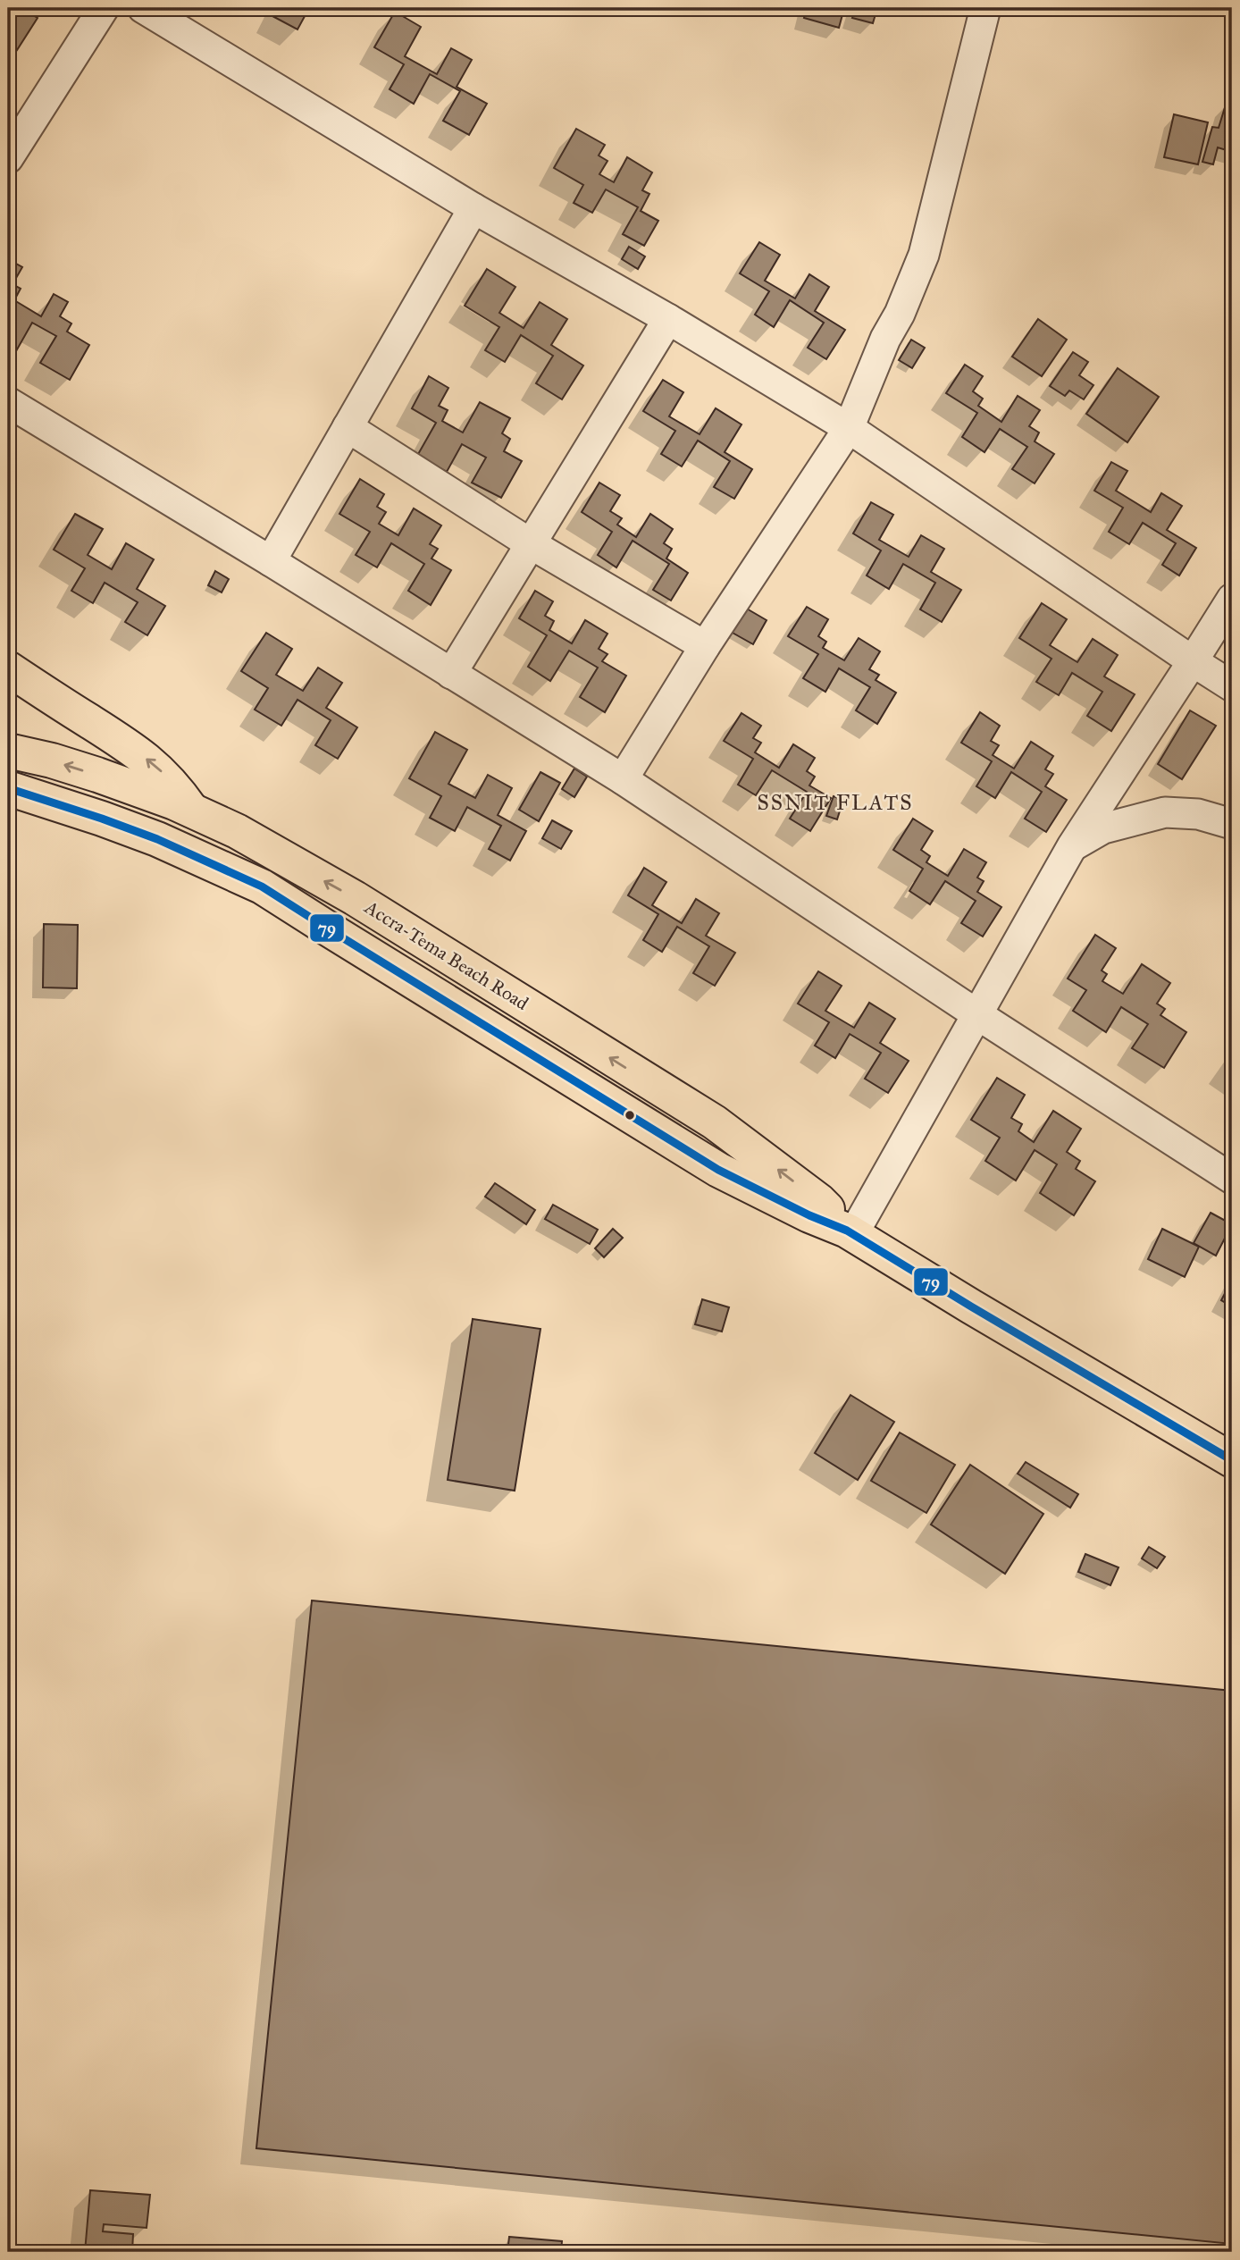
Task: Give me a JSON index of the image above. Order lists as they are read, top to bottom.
{
  "streets": {
    "main road": ["Accra-Tema Beach Road"]
  },
  "districts": ["SSNIT FLATS"],
  "lines": ["transit line 79"]
}
